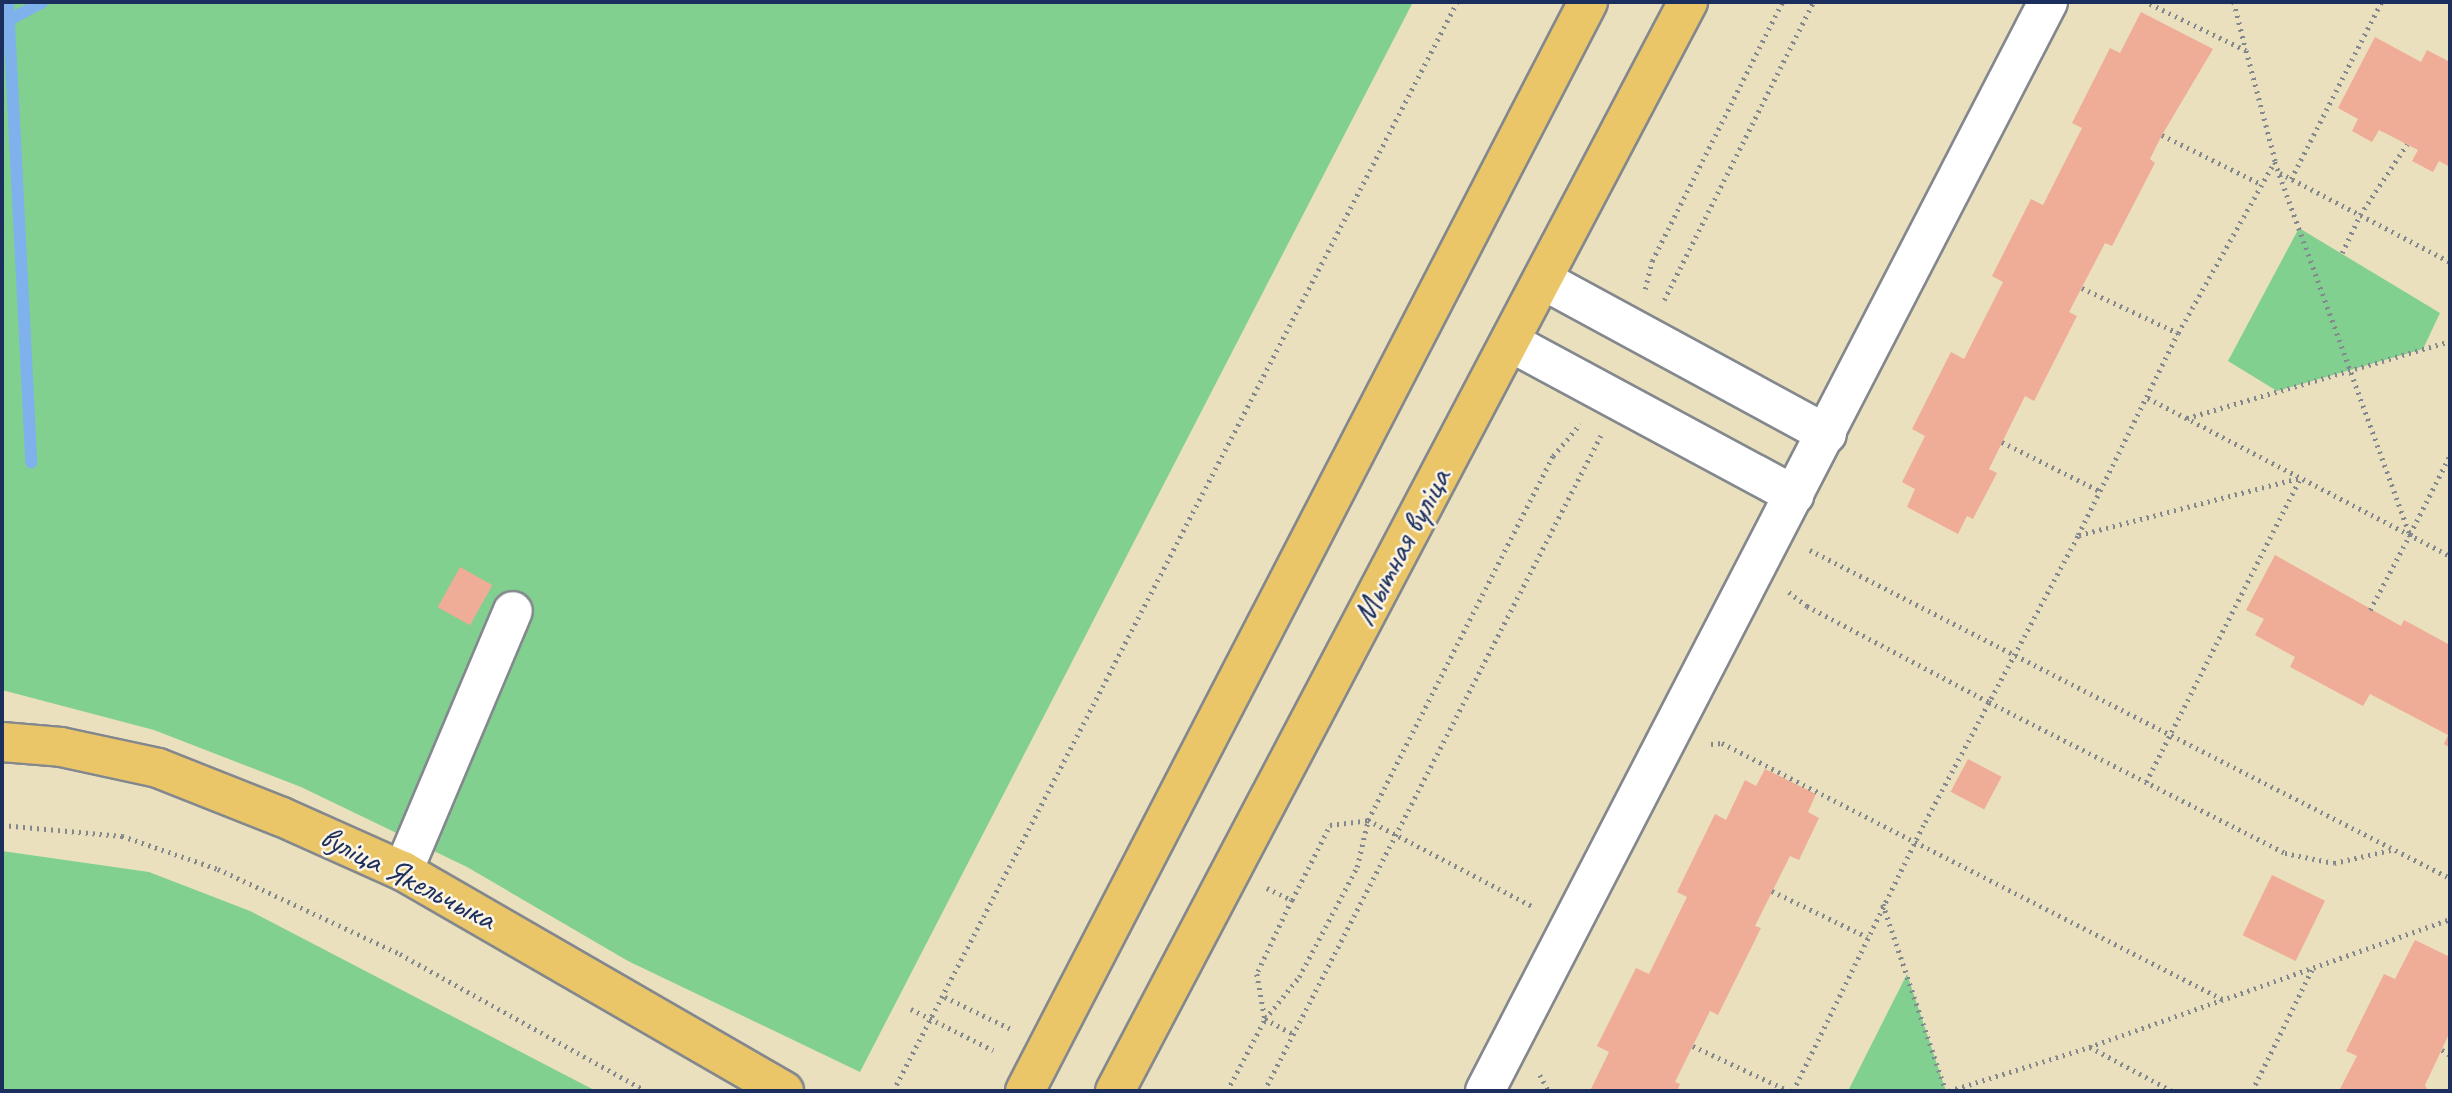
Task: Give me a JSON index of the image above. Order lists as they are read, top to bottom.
{
  "streets": {
    "main road": ["Мытная вуліца", "вуліца Якельчыка"]
  }
}
